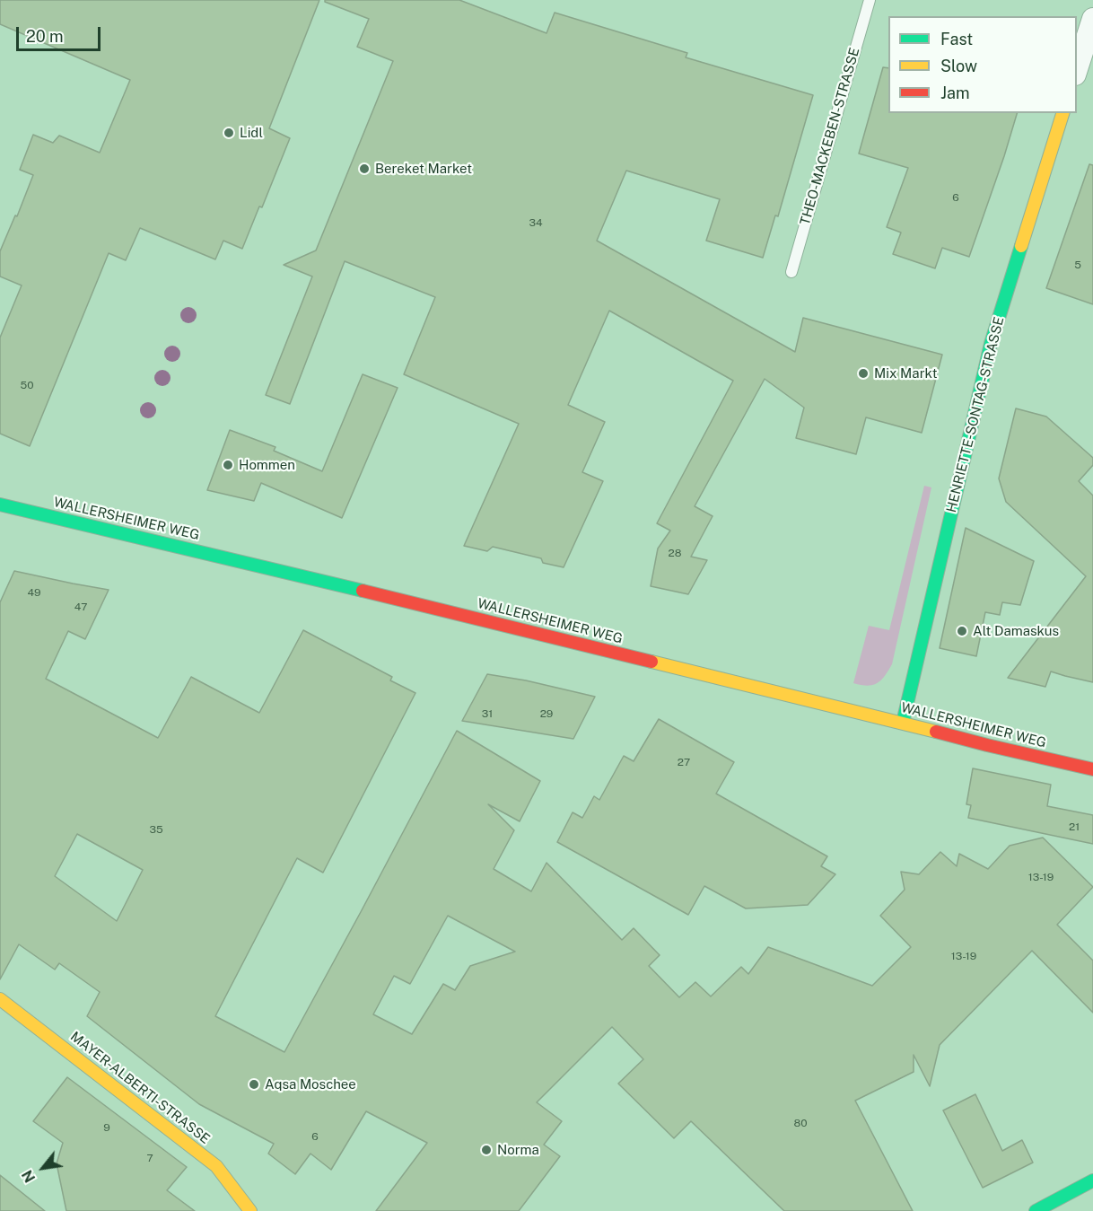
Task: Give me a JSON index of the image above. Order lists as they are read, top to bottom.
{
  "streets": {
    "street": ["HENRIETTE-SONTAG-STRASSE", "WALLERSHEIMER WEG", "MAYER-ALBERTI-STRASSE"],
    "lane": ["THEO-MACKEBEN-STRASSE"]
  },
  "crossings": [
    ["HENRIETTE-SONTAG-STRASSE", "WALLERSHEIMER WEG"]
  ],
  "places": [
    "Lidl",
    "Bereket Market",
    "Mix Markt",
    "Hommen",
    "Alt Damaskus",
    "Aqsa Moschee",
    "Norma"
  ],
  "house_numbers": [
    "6",
    "34",
    "5",
    "50",
    "28",
    "49",
    "47",
    "31",
    "29",
    "27",
    "21",
    "35",
    "13-19",
    "13-19",
    "80",
    "9",
    "6",
    "7"
  ],
  "legend": ["Fast", "Slow", "Jam"],
  "scale_bar": "20 m",
  "north": "bottom left"
}
